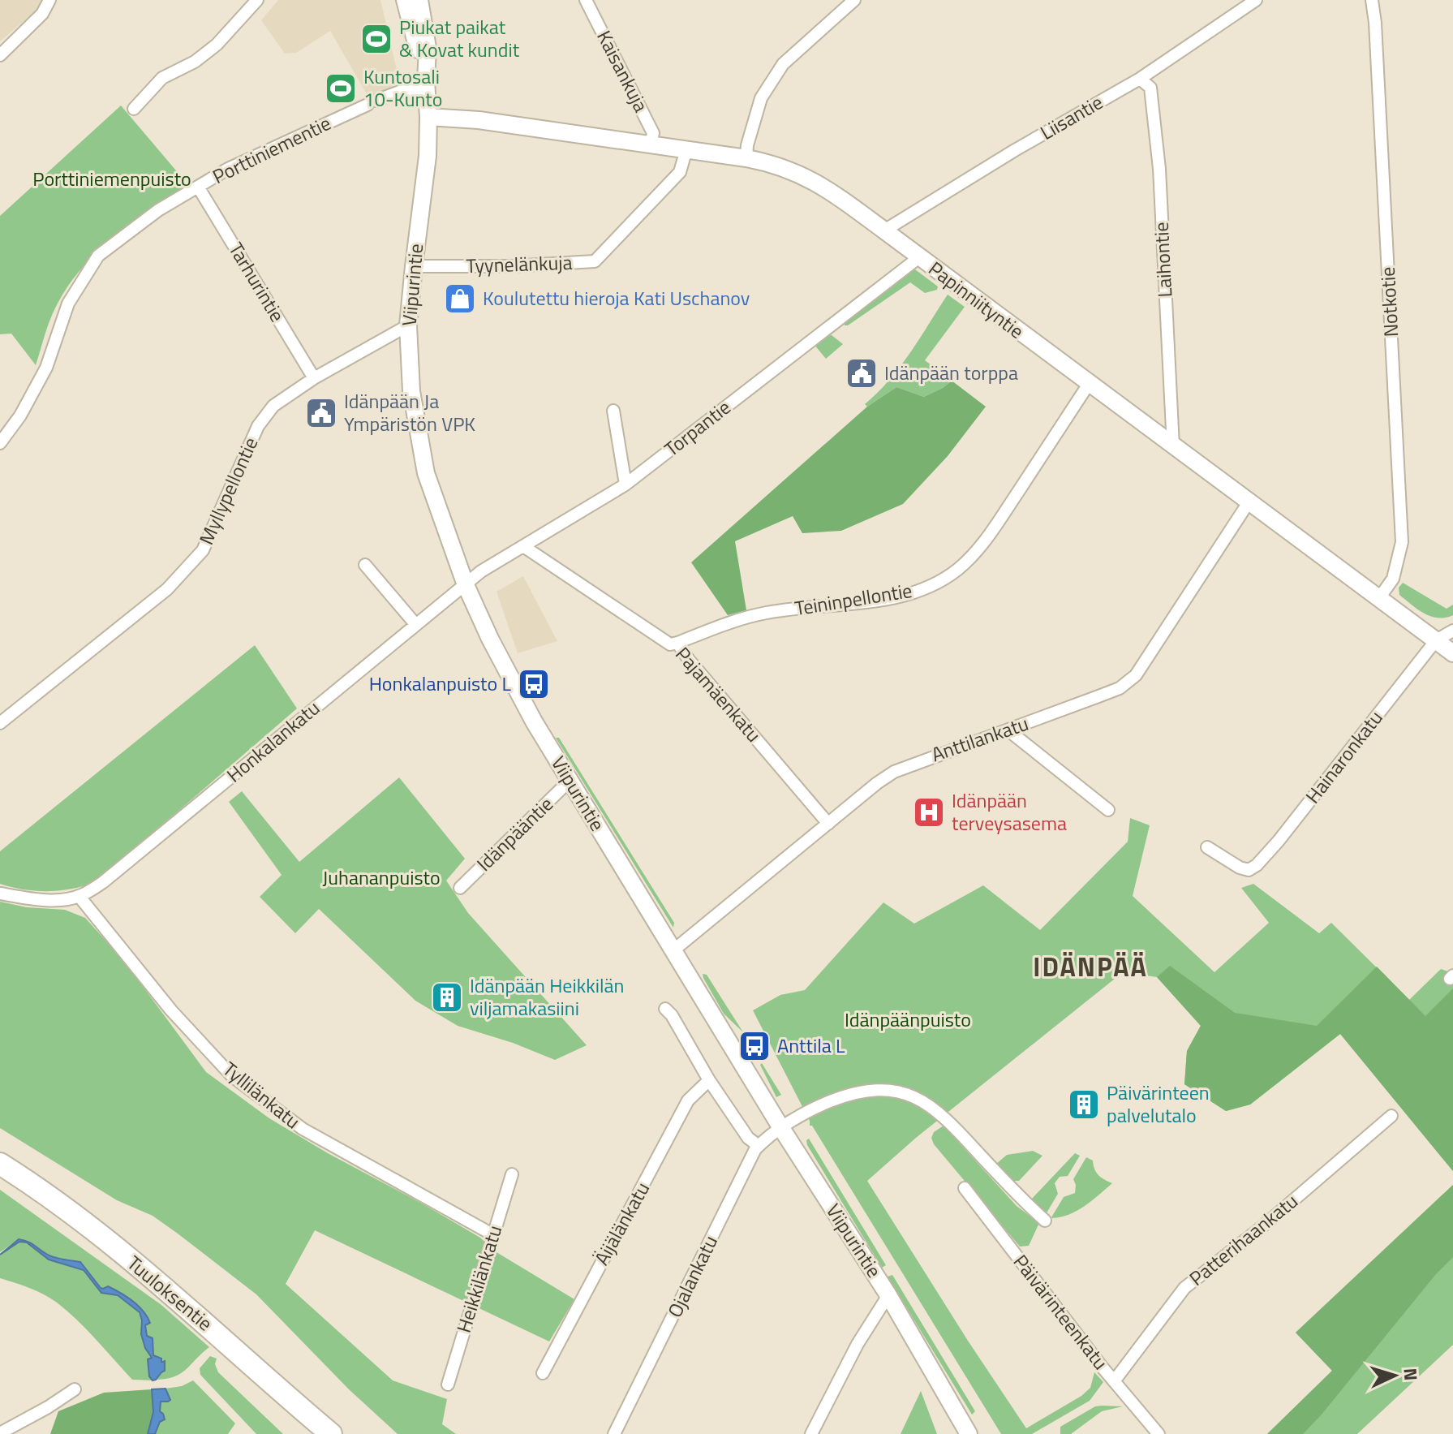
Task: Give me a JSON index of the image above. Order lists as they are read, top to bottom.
{
  "streets": {
    "highway": ["Tuuloksentie"],
    "main road": ["Viipurintie", "Papinniityntie"],
    "street": [
      "Kaisankuja",
      "Liisantie",
      "Porttiniementie",
      "Laihontie",
      "Tyynelänkuja",
      "Tarhurintie",
      "Notkotie",
      "Torpantie",
      "Myllypellontie",
      "Teininpellontie",
      "Pajamäenkatu",
      "Anttilankatu",
      "Honkalankatu",
      "Hainaronkatu",
      "Idänpääntie",
      "Tyllilänkatu",
      "Äijälänkatu",
      "Patterihaankatu",
      "Ojalankatu",
      "Heikkilänkatu",
      "Päivärinteenkatu"
    ]
  },
  "crossings": [
    ["Kaisankuja", "Papinniityntie"],
    ["Liisantie", "Laihontie"],
    ["Liisantie", "Papinniityntie"],
    ["Porttiniementie", "Tarhurintie"],
    ["Porttiniementie", "Viipurintie"],
    ["Laihontie", "Papinniityntie"],
    ["Tyynelänkuja", "Viipurintie"],
    ["Tyynelänkuja", "Papinniityntie"],
    ["Tarhurintie", "Myllypellontie"],
    ["Viipurintie", "Papinniityntie"],
    ["Viipurintie", "Torpantie"],
    ["Viipurintie", "Myllypellontie"],
    ["Viipurintie", "Anttilankatu"],
    ["Viipurintie", "Honkalankatu"],
    ["Viipurintie", "Idänpääntie"],
    ["Viipurintie", "Ojalankatu"],
    ["Papinniityntie", "Notkotie"],
    ["Papinniityntie", "Torpantie"],
    ["Papinniityntie", "Teininpellontie"],
    ["Papinniityntie", "Anttilankatu"],
    ["Papinniityntie", "Hainaronkatu"],
    ["Torpantie", "Pajamäenkatu"],
    ["Torpantie", "Honkalankatu"],
    ["Teininpellontie", "Pajamäenkatu"],
    ["Pajamäenkatu", "Anttilankatu"],
    ["Honkalankatu", "Tyllilänkatu"],
    ["Tyllilänkatu", "Heikkilänkatu"],
    ["Patterihaankatu", "Päivärinteenkatu"]
  ],
  "districts": ["IDÄNPÄÄ"],
  "parks": ["Porttiniemenpuisto", "Juhananpuisto", "Idänpäänpuisto"],
  "places": {
    "sports": ["Piukat paikat & Kovat kundit", "Kuntosali 10-Kunto"],
    "shop": ["Koulutettu hieroja Kati Uschanov"],
    "public building": ["Idänpään torppa", "Idänpään Ja Ympäristön VPK"],
    "bus stop": ["Honkalanpuisto L", "Anttila L"],
    "hospital": ["Idänpään terveysasema"],
    "building": ["Idänpään Heikkilän viljamakasiini", "Päivärinteen palvelutalo"]
  },
  "north": "right"
}
